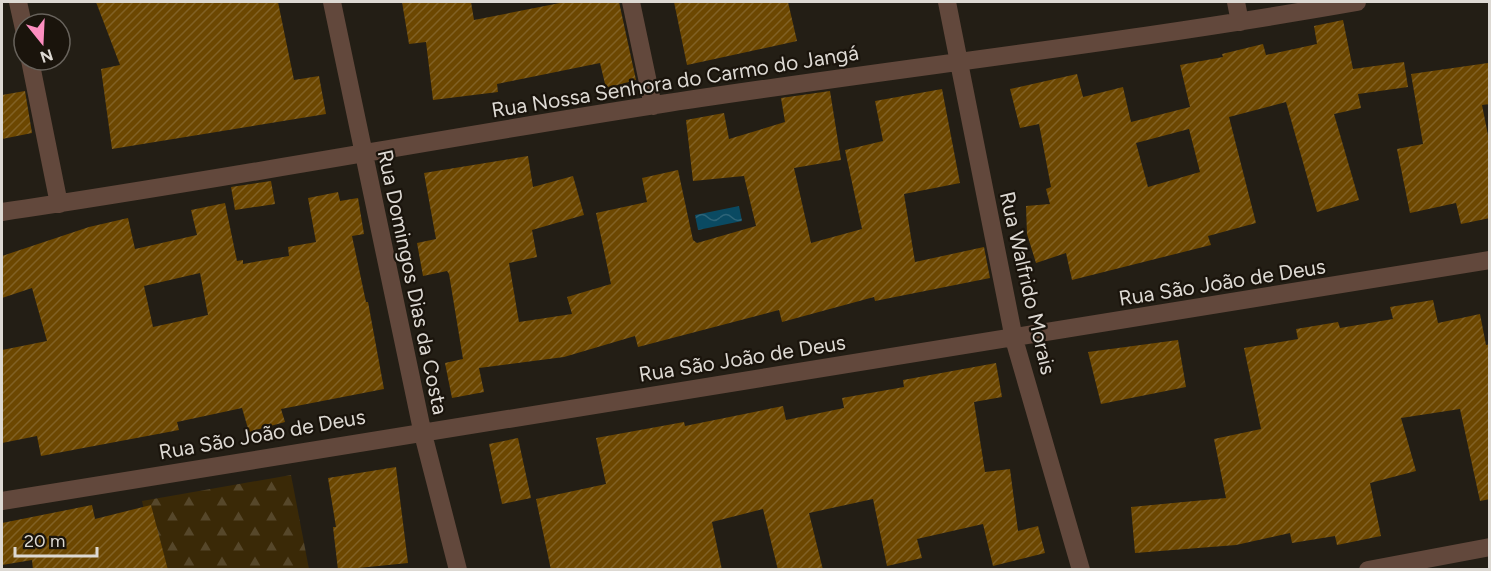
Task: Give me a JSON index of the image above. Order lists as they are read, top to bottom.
{
  "streets": {
    "street": [
      "Rua Nossa Senhora do Carmo do Jangá",
      "Rua Domingos Dias da Costa",
      "Rua São João de Deus",
      "Rua Walfrido Morais"
    ]
  },
  "crossings": [
    ["Rua Nossa Senhora do Carmo do Jangá", "Rua Domingos Dias da Costa"],
    ["Rua Nossa Senhora do Carmo do Jangá", "Rua Walfrido Morais"],
    ["Rua Domingos Dias da Costa", "Rua São João de Deus"],
    ["Rua São João de Deus", "Rua Walfrido Morais"]
  ],
  "scale_bar": "20 m",
  "north": "bottom"
}
